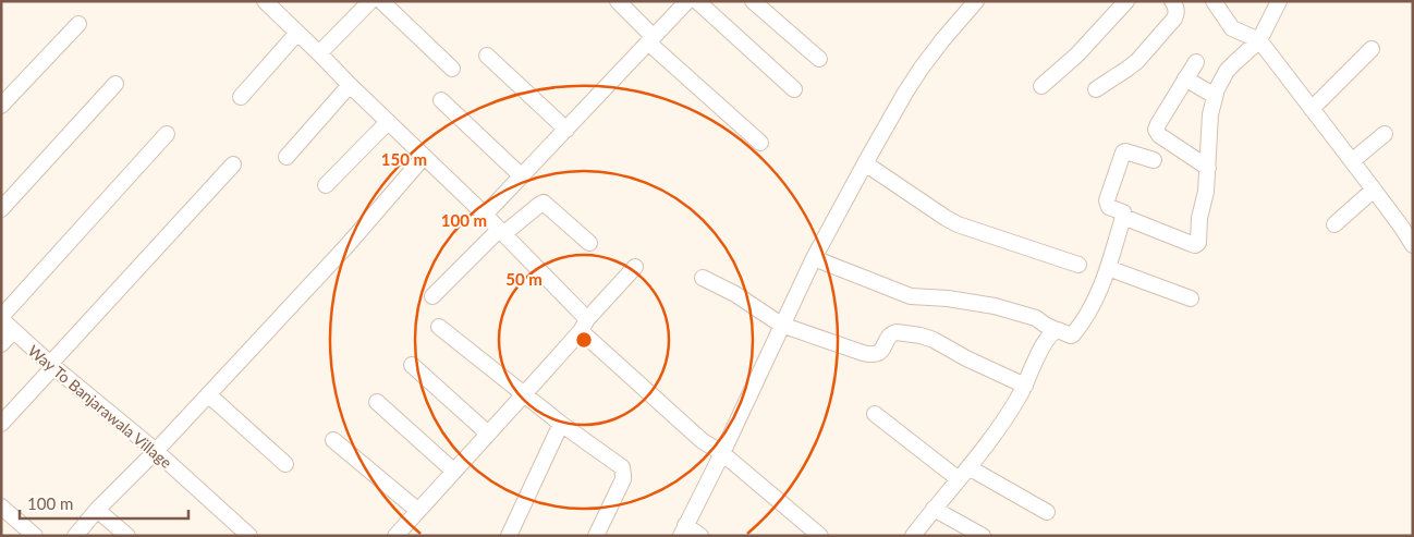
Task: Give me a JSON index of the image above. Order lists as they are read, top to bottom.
{
  "streets": {
    "street": ["Way To Banjarawala Village"]
  },
  "scale_bar": "100 m",
  "rings": ["150 m", "100 m", "50 m"]
}
